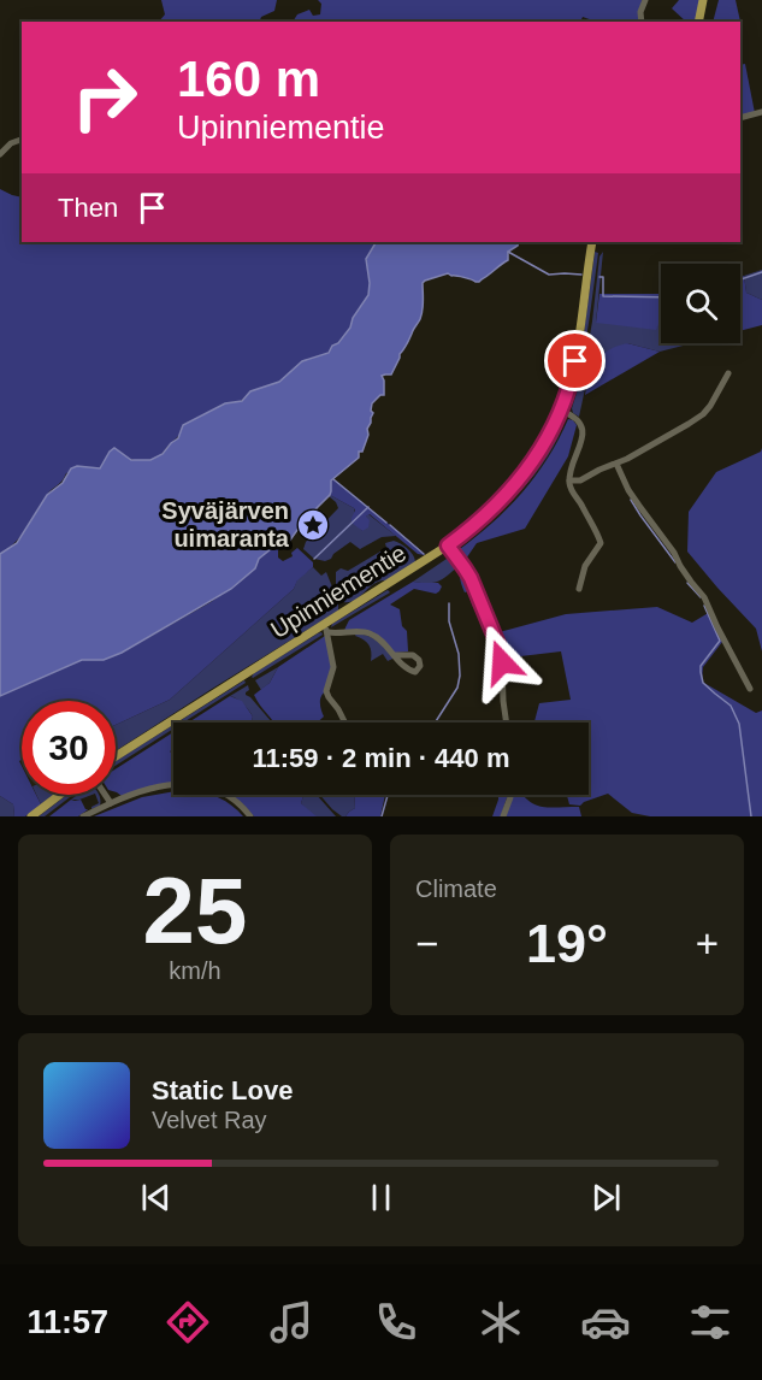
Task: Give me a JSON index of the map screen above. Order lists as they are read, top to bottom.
{
  "streets": {
    "main road": ["Upinniementie"]
  },
  "places": {
    "place": ["Syväjärven uimaranta"]
  },
  "page": {
    "turn": ["160 m", "Upinniementie"],
    "then": "Then",
    "limit": "30",
    "trip": "11:59 · 2 min · 440 m",
    "tile": [
      ["25", "km/h"],
      "Climate"
    ],
    "heat": ["−", "19°", "+"],
    "song": ["Static Love", "Velvet Ray"],
    "tabs": "11:57"
  }
}
